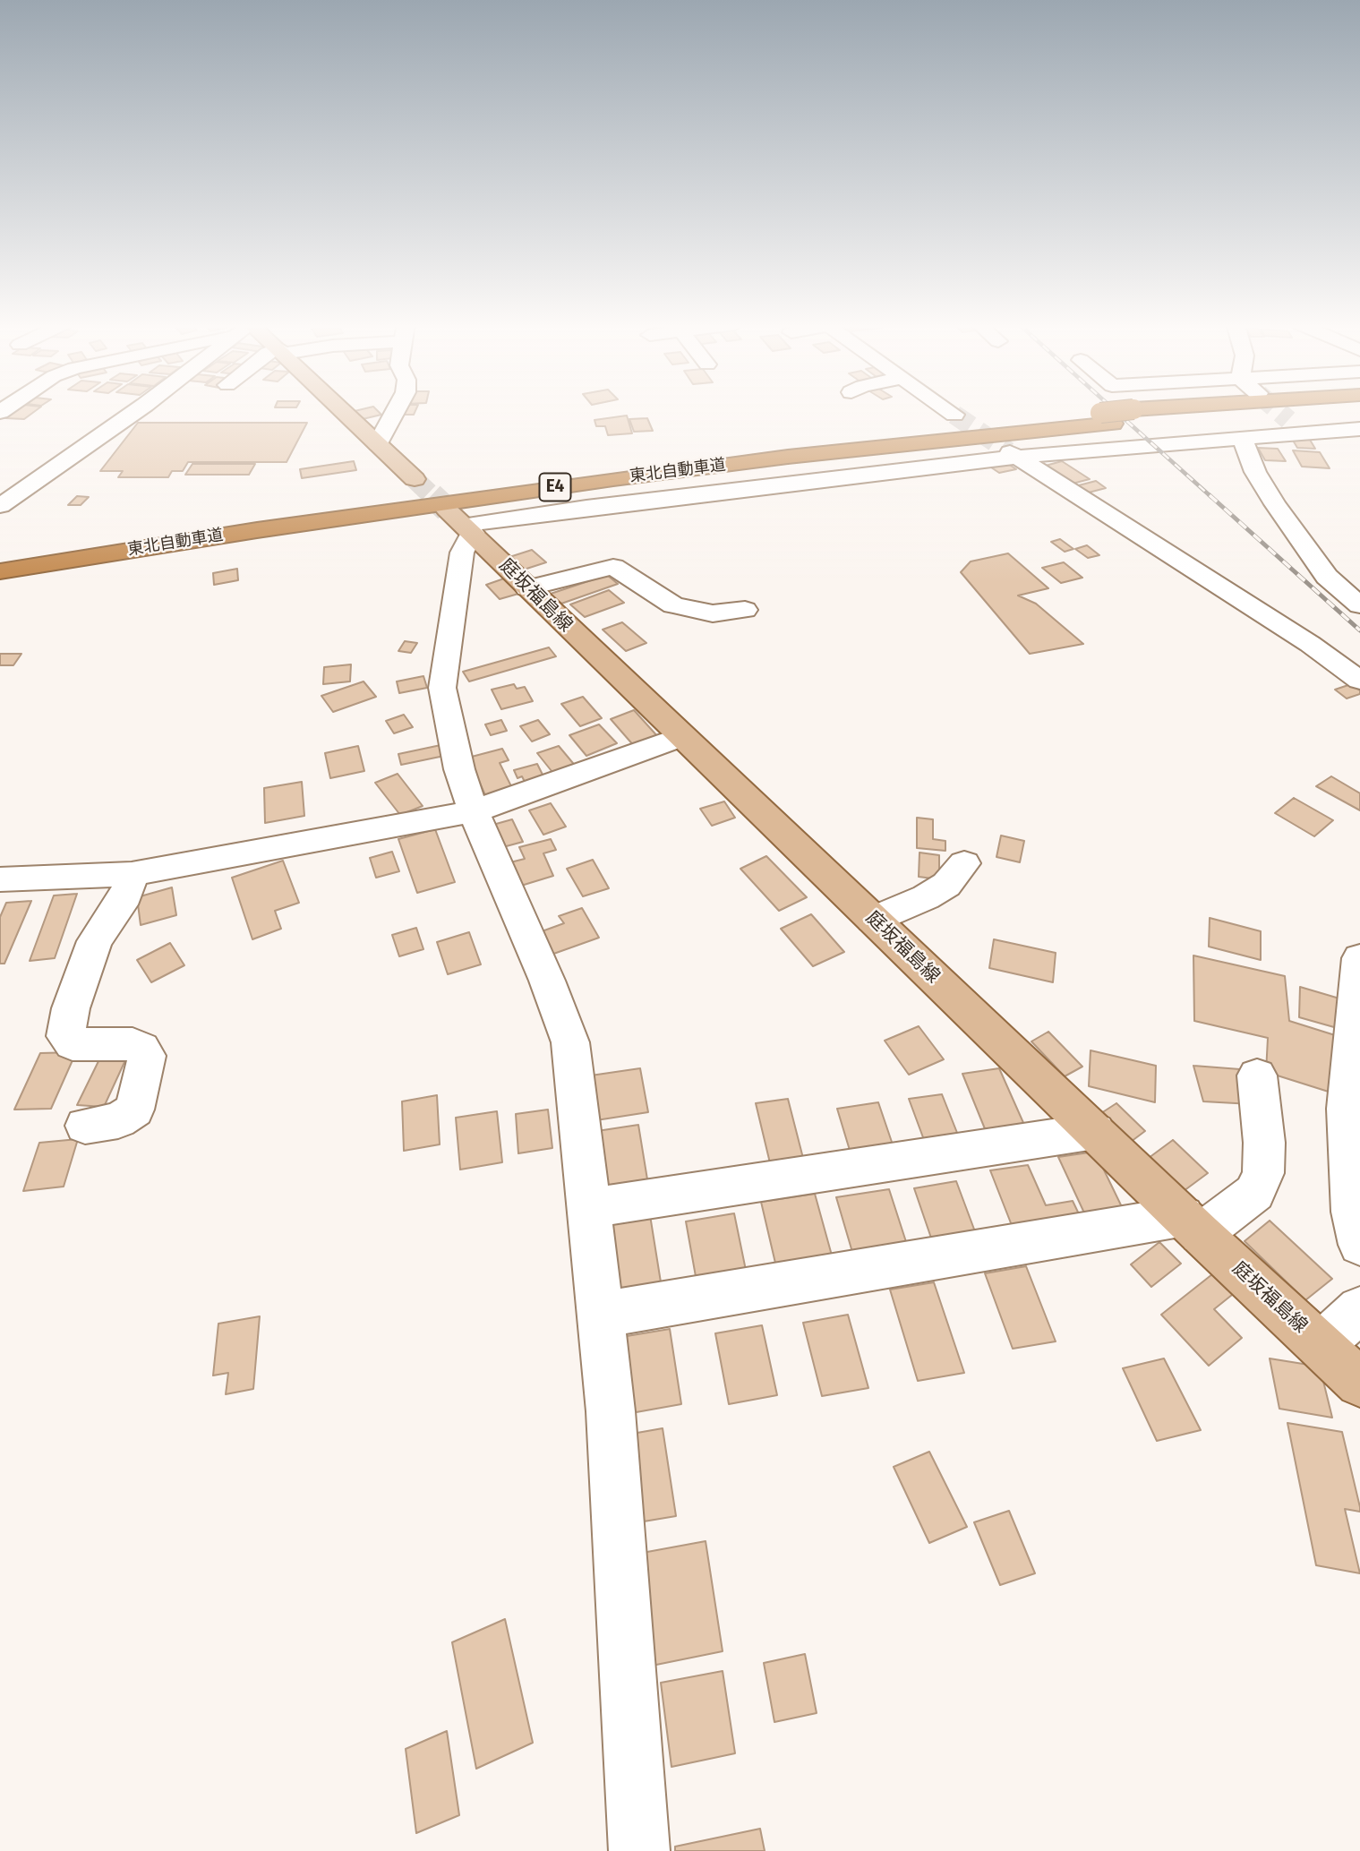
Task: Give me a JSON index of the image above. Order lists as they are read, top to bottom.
{
  "streets": {
    "highway": ["東北自動車道", "E4"],
    "main road": ["庭坂福島線"]
  }
}
